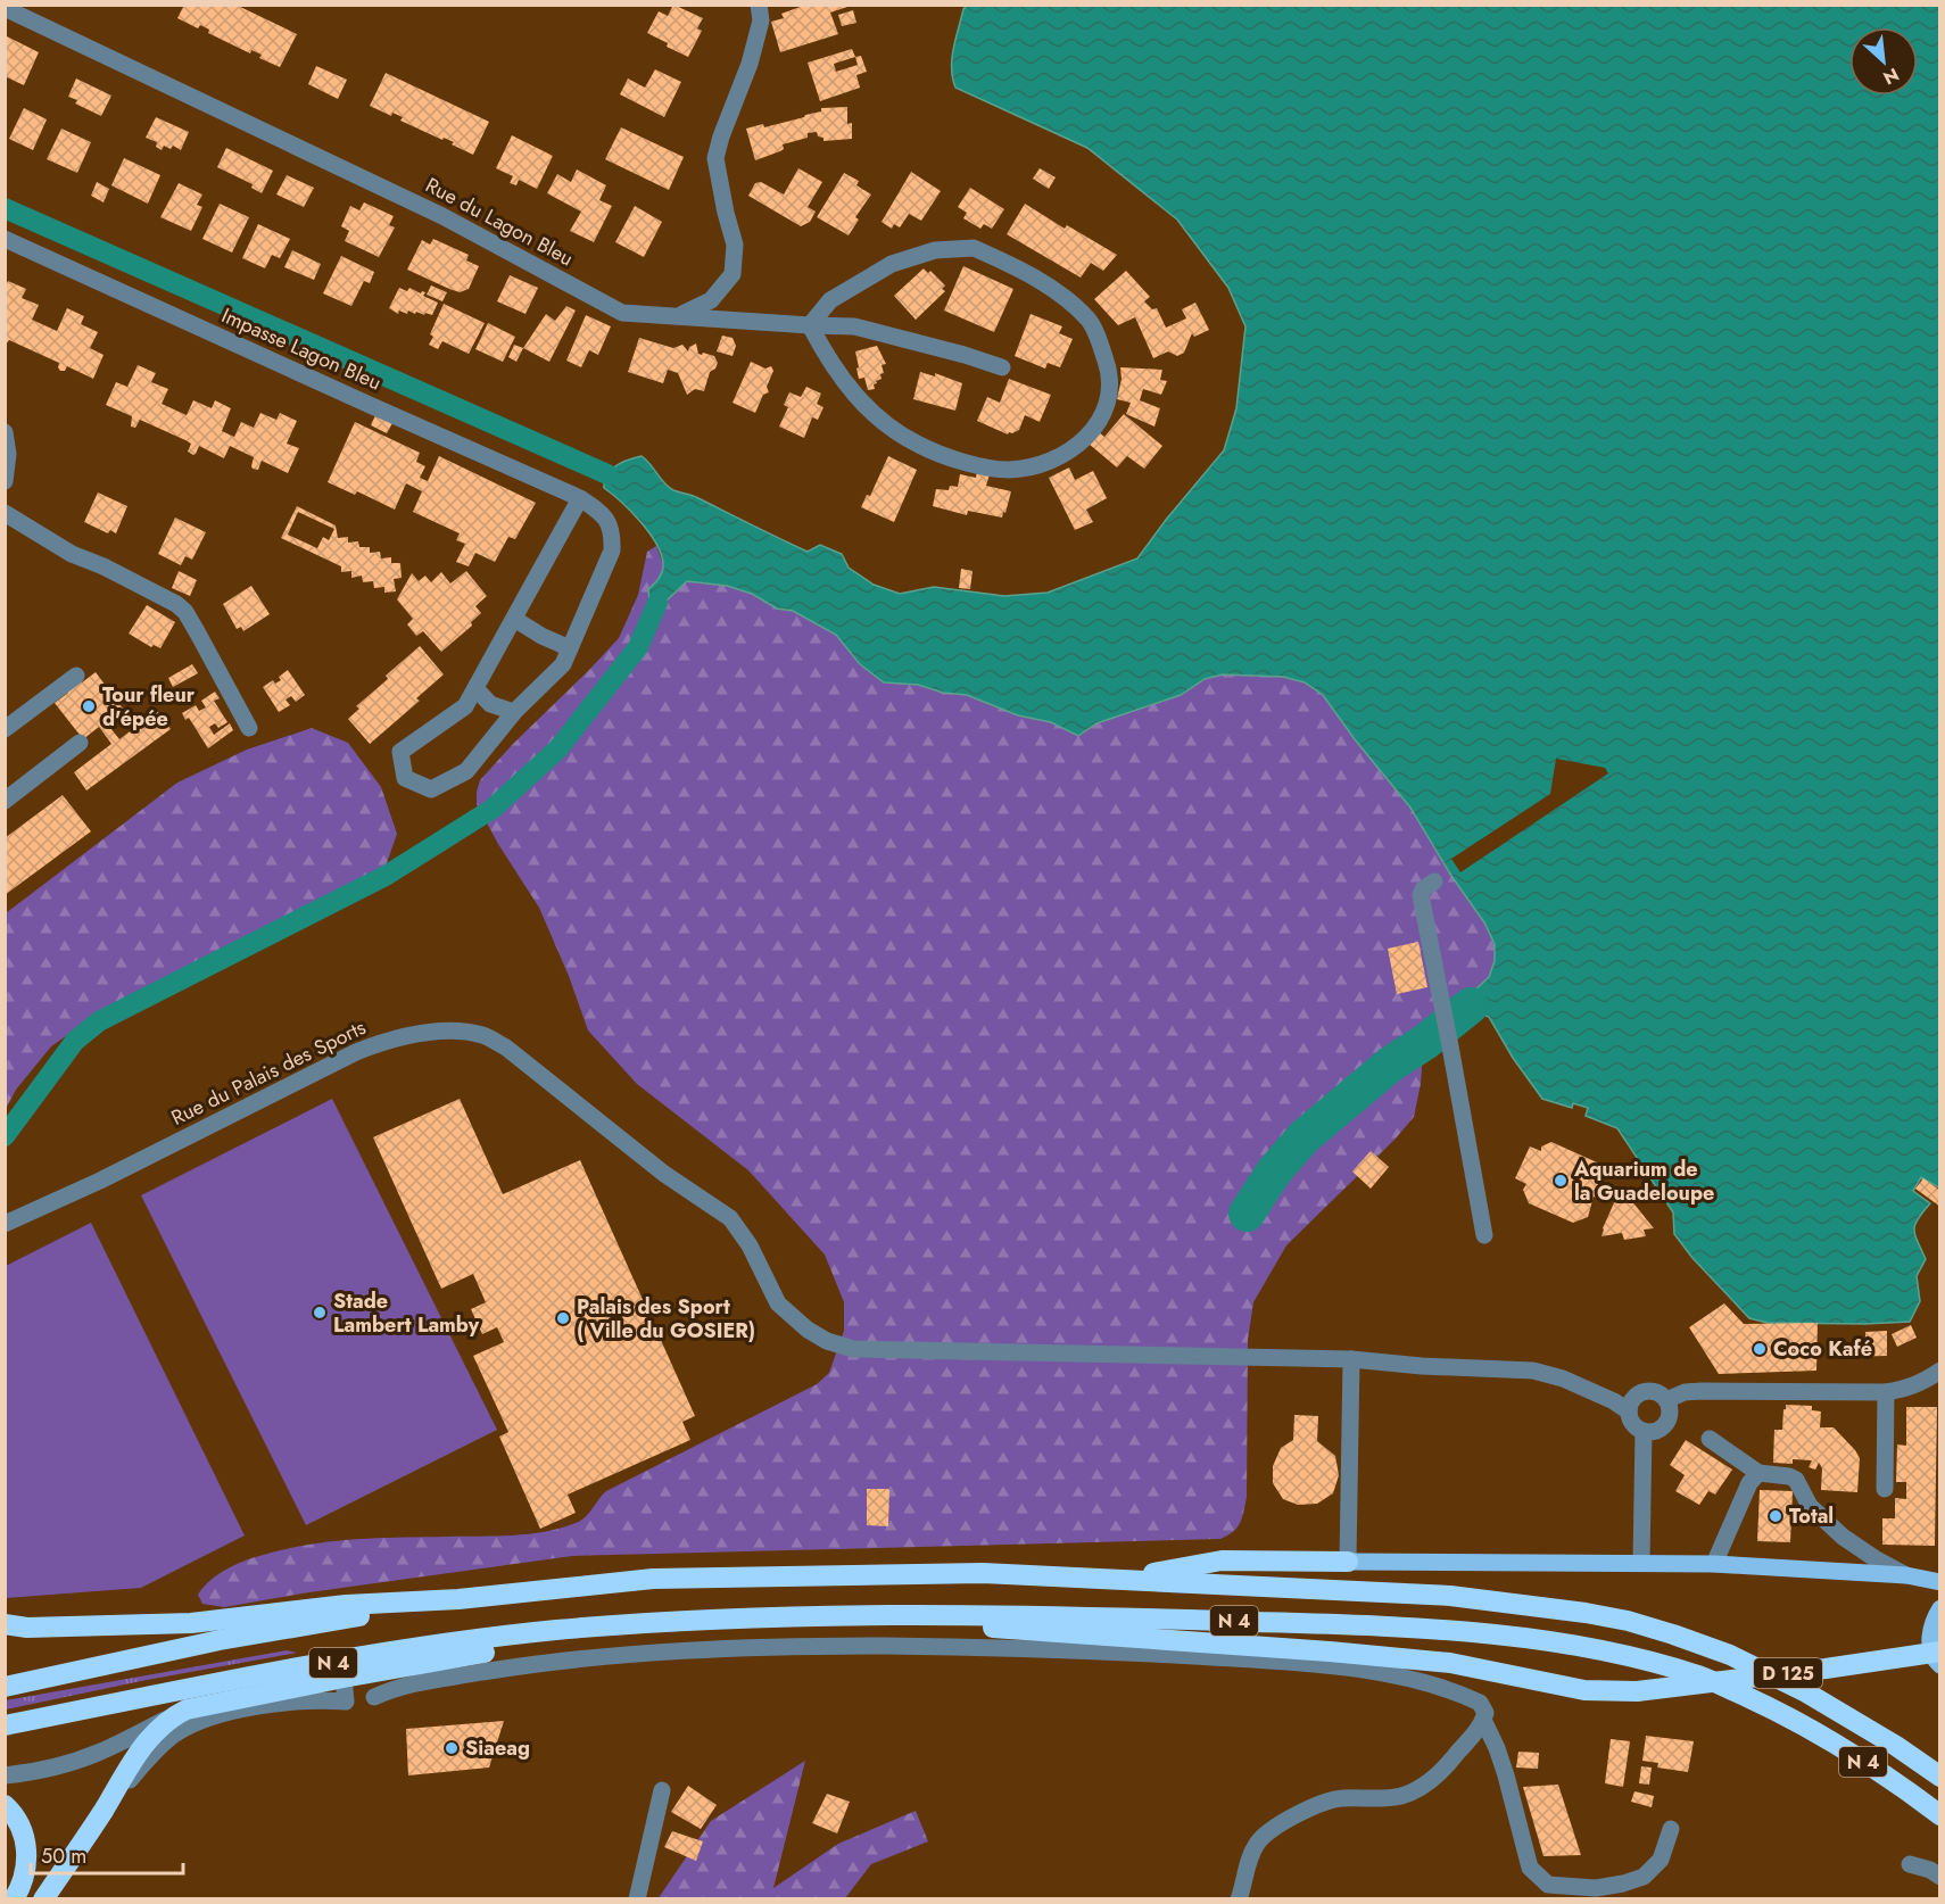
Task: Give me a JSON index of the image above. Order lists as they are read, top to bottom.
{
  "streets": {
    "highway": ["N 4", "D 125"],
    "street": ["Rue du Lagon Bleu", "Impasse Lagon Bleu", "Rue du Palais des Sports"]
  },
  "crossings": [
    ["N 4", "D 125"]
  ],
  "places": [
    "Tour fleur d'épée",
    "Aquarium de la Guadeloupe",
    "Stade Lambert Lamby",
    "Palais des Sport ( Ville du GOSIER)",
    "Coco Kafé",
    "Total",
    "Siaeag"
  ],
  "scale_bar": "50 m",
  "north": "bottom right"
}
